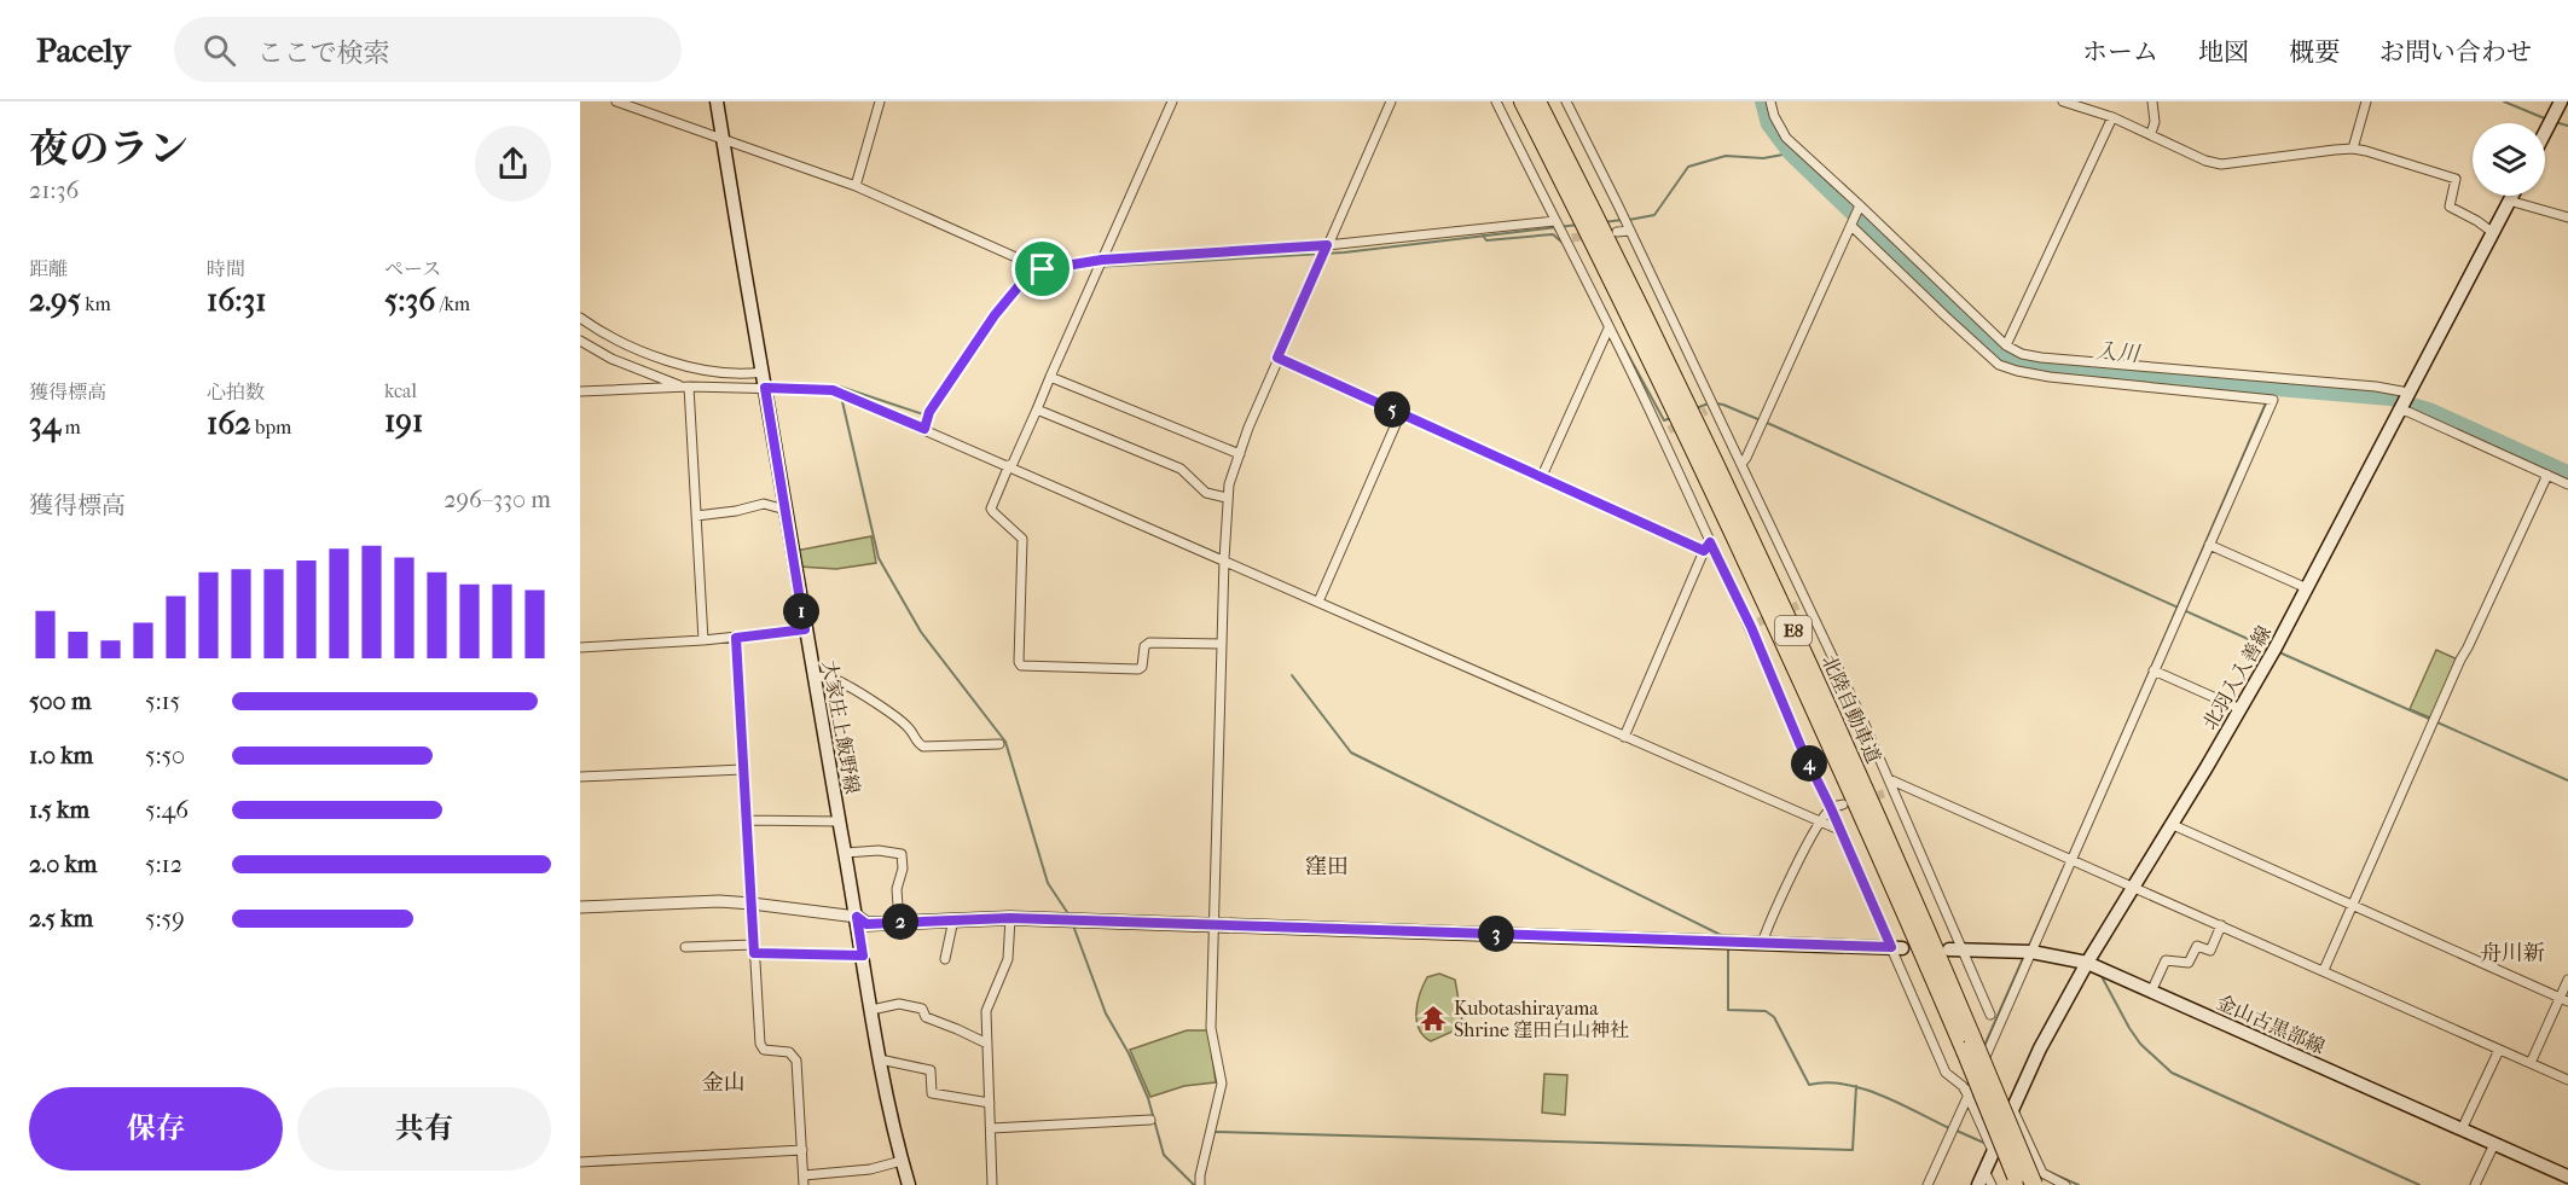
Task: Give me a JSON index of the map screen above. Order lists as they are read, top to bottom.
{
  "streets": {
    "highway": ["E8", "北陸自動車道"],
    "main road": ["北羽入入善線", "大家庄上飯野線", "金山古黒部線"]
  },
  "crossings": [
    ["北羽入入善線", "金山古黒部線"]
  ],
  "districts": ["窪田", "舟川新", "金山"],
  "water": ["入川"],
  "places": {
    "temple": ["Kubotashirayama Shrine 窪田白山神社"]
  },
  "page": {
    "header": "Pacely",
    "search": "ここで検索",
    "nav": [
      "ホーム",
      "地図",
      "概要",
      "お問い合わせ"
    ],
    "heading": ["夜のラン", "21:36"],
    "stats": [
      ["距離", "2.95 km"],
      ["時間", "16:31"],
      ["ペース", "5:36 /km"],
      ["獲得標高", "34 m"],
      ["心拍数", "162 bpm"],
      ["kcal", "191"]
    ],
    "pins": [
      "5",
      "1",
      "4",
      "2",
      "3"
    ],
    "chart": ["獲得標高", "296–330 m"],
    "list": [
      {
        "name": "500 m",
        "note": "5:15"
      },
      {
        "name": "1.0 km",
        "note": "5:50"
      },
      {
        "name": "1.5 km",
        "note": "5:46"
      },
      {
        "name": "2.0 km",
        "note": "5:12"
      },
      {
        "name": "2.5 km",
        "note": "5:59"
      }
    ],
    "buttons": ["保存", "共有"]
  }
}
